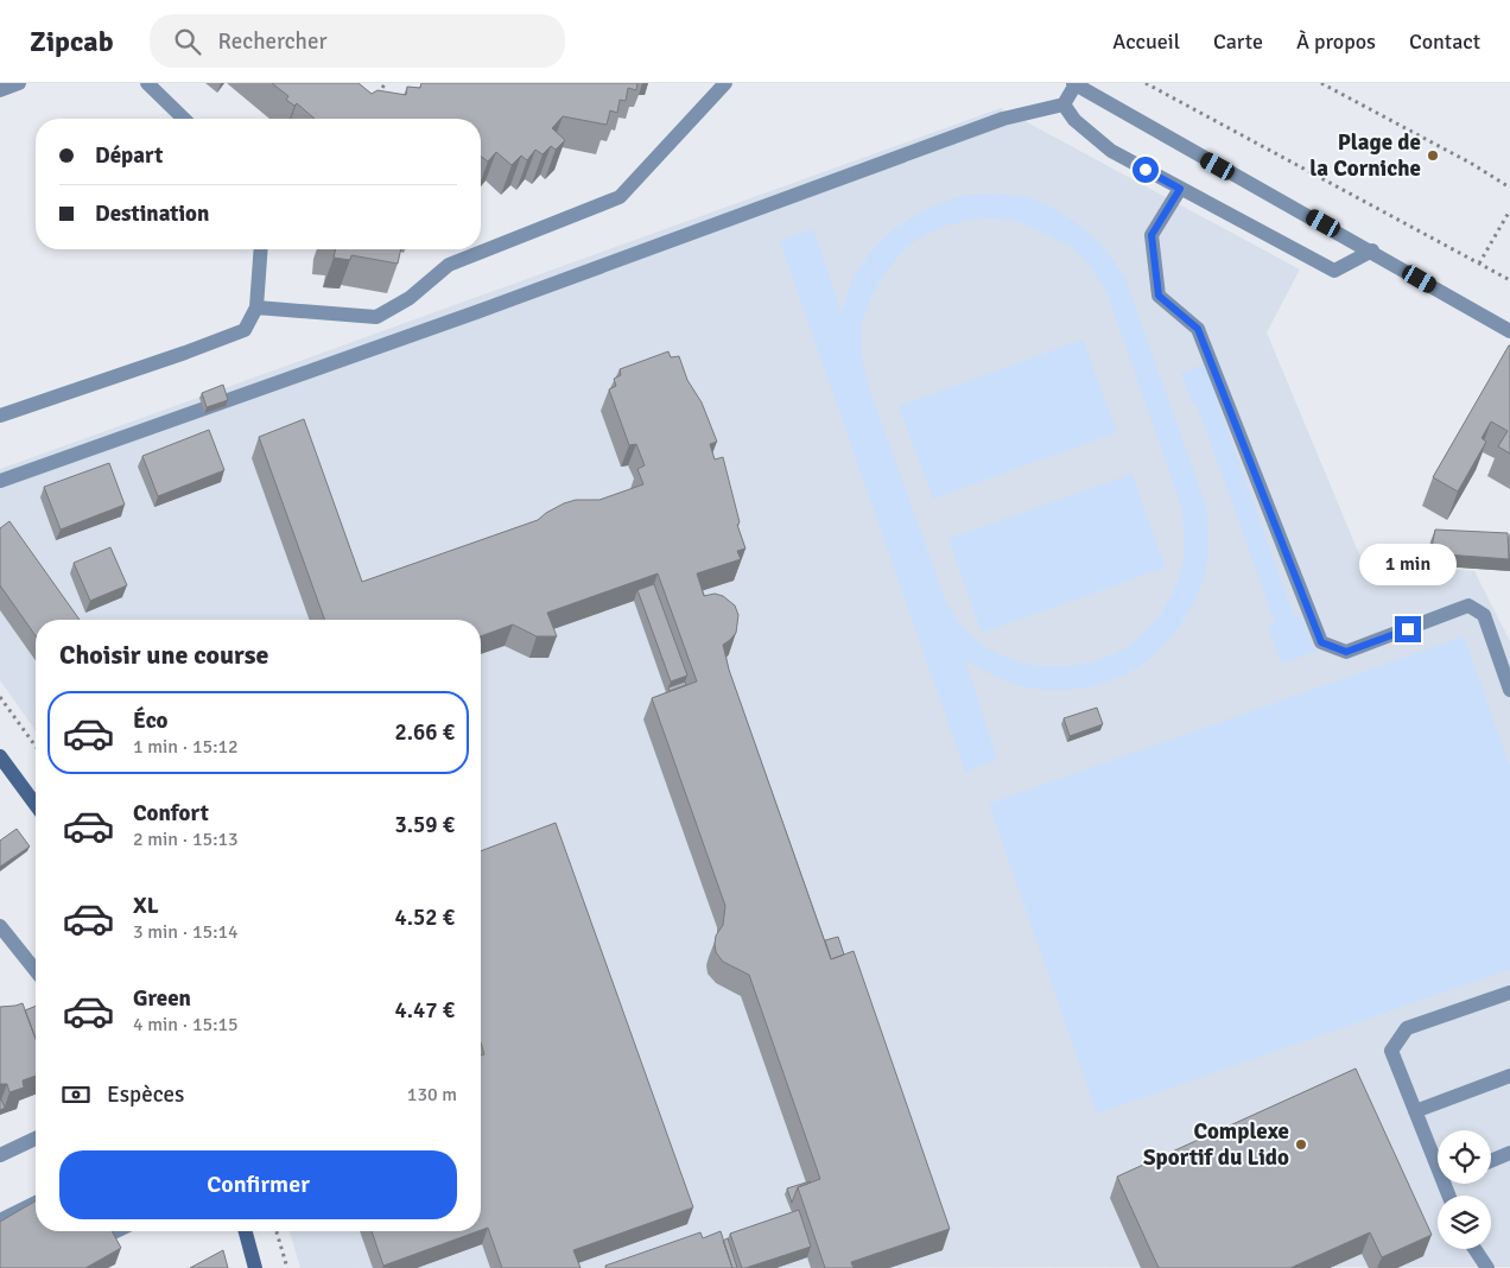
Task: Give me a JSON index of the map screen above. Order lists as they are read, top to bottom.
{
  "places": ["Plage de la Corniche", "Complexe Sportif du Lido"],
  "page": {
    "header": "Zipcab",
    "search": "Rechercher",
    "nav": [
      "Accueil",
      "Carte",
      "À propos",
      "Contact"
    ],
    "banner": ["Départ", "Destination"],
    "bubble": "1 min",
    "heading": "Choisir une course",
    "list": [
      {
        "name": "Éco",
        "note": "1 min · 15:12",
        "value": "2.66 €"
      },
      {
        "name": "Confort",
        "note": "2 min · 15:13",
        "value": "3.59 €"
      },
      {
        "name": "XL",
        "note": "3 min · 15:14",
        "value": "4.52 €"
      },
      {
        "name": "Green",
        "note": "4 min · 15:15",
        "value": "4.47 €"
      }
    ],
    "pay": ["Espèces", "130 m"],
    "buttons": "Confirmer"
  }
}
